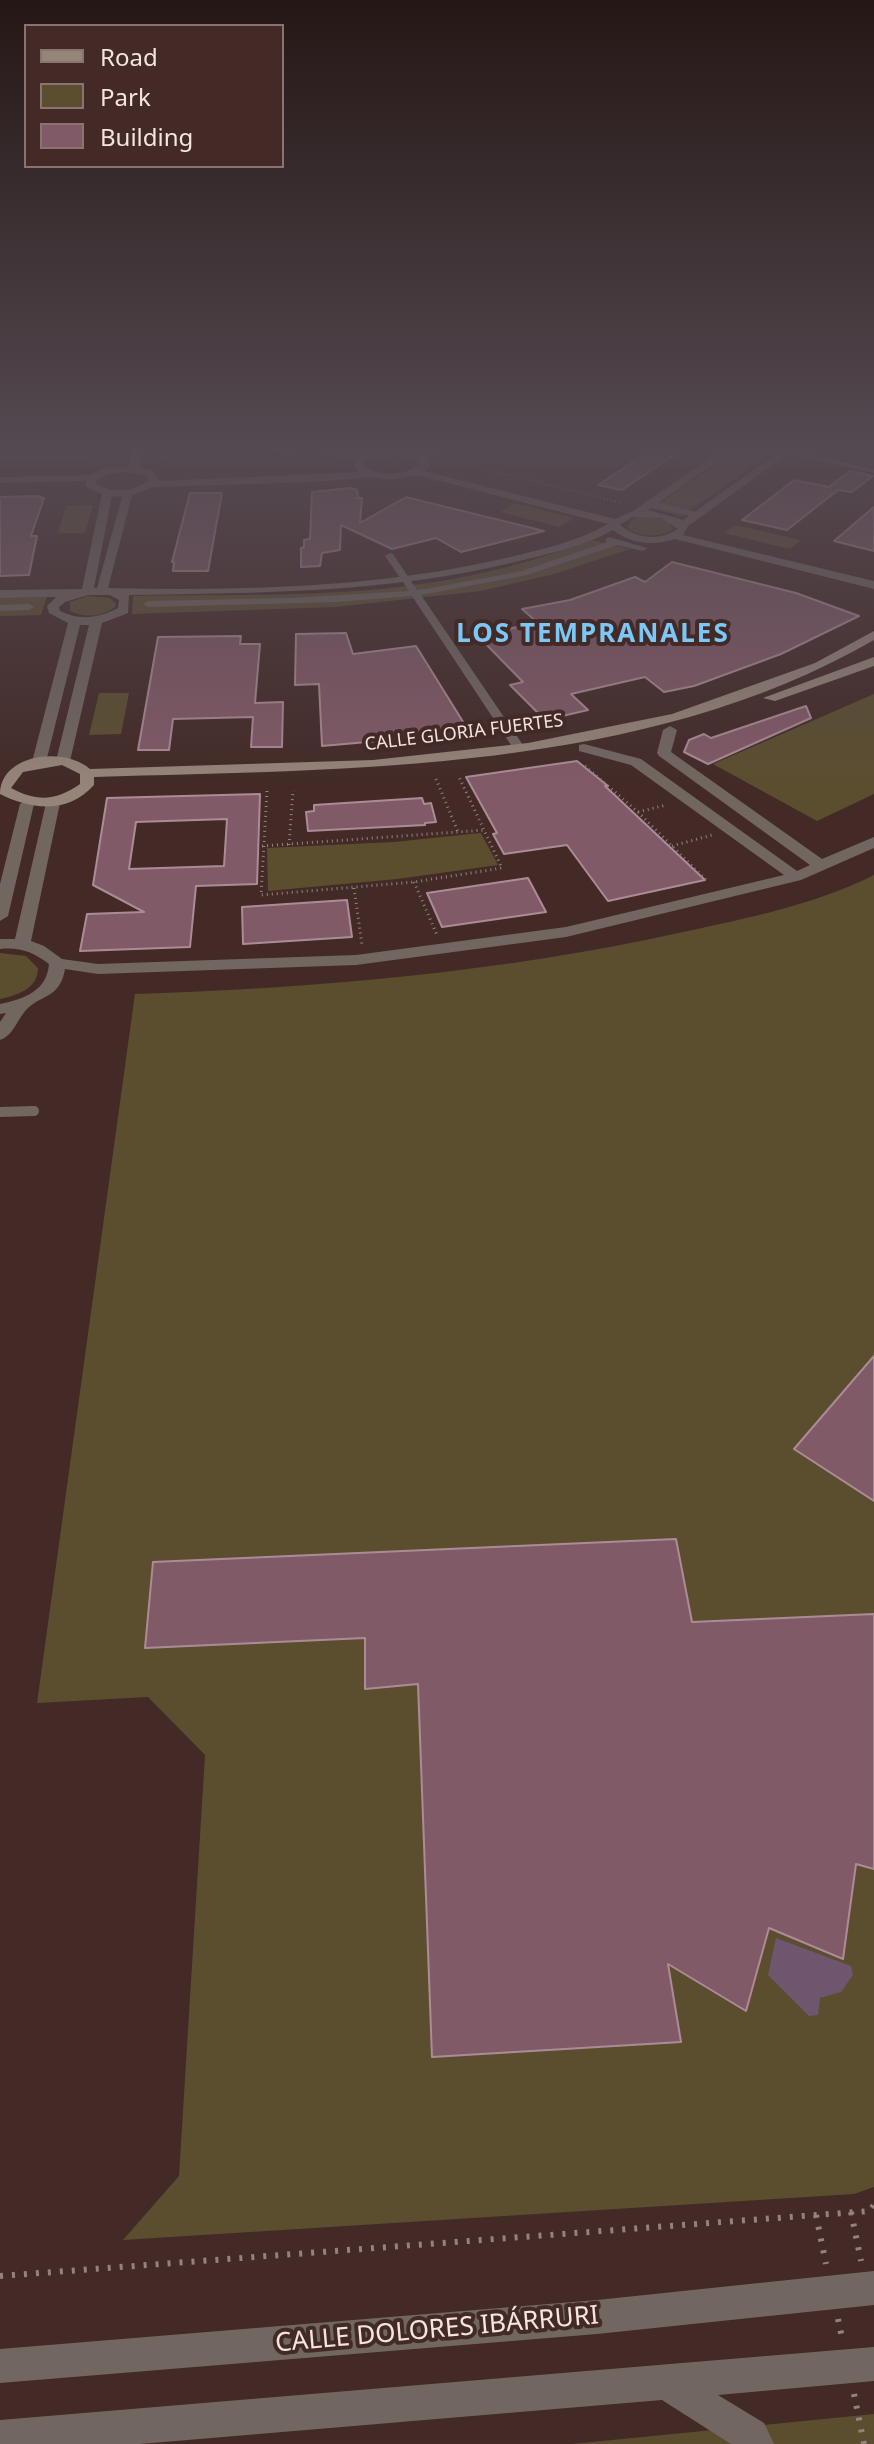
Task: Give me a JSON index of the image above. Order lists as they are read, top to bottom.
{
  "streets": {
    "main road": ["CALLE GLORIA FUERTES"],
    "street": ["CALLE DOLORES IBÁRRURI"]
  },
  "districts": ["LOS TEMPRANALES"],
  "legend": ["Road", "Park", "Building"]
}
